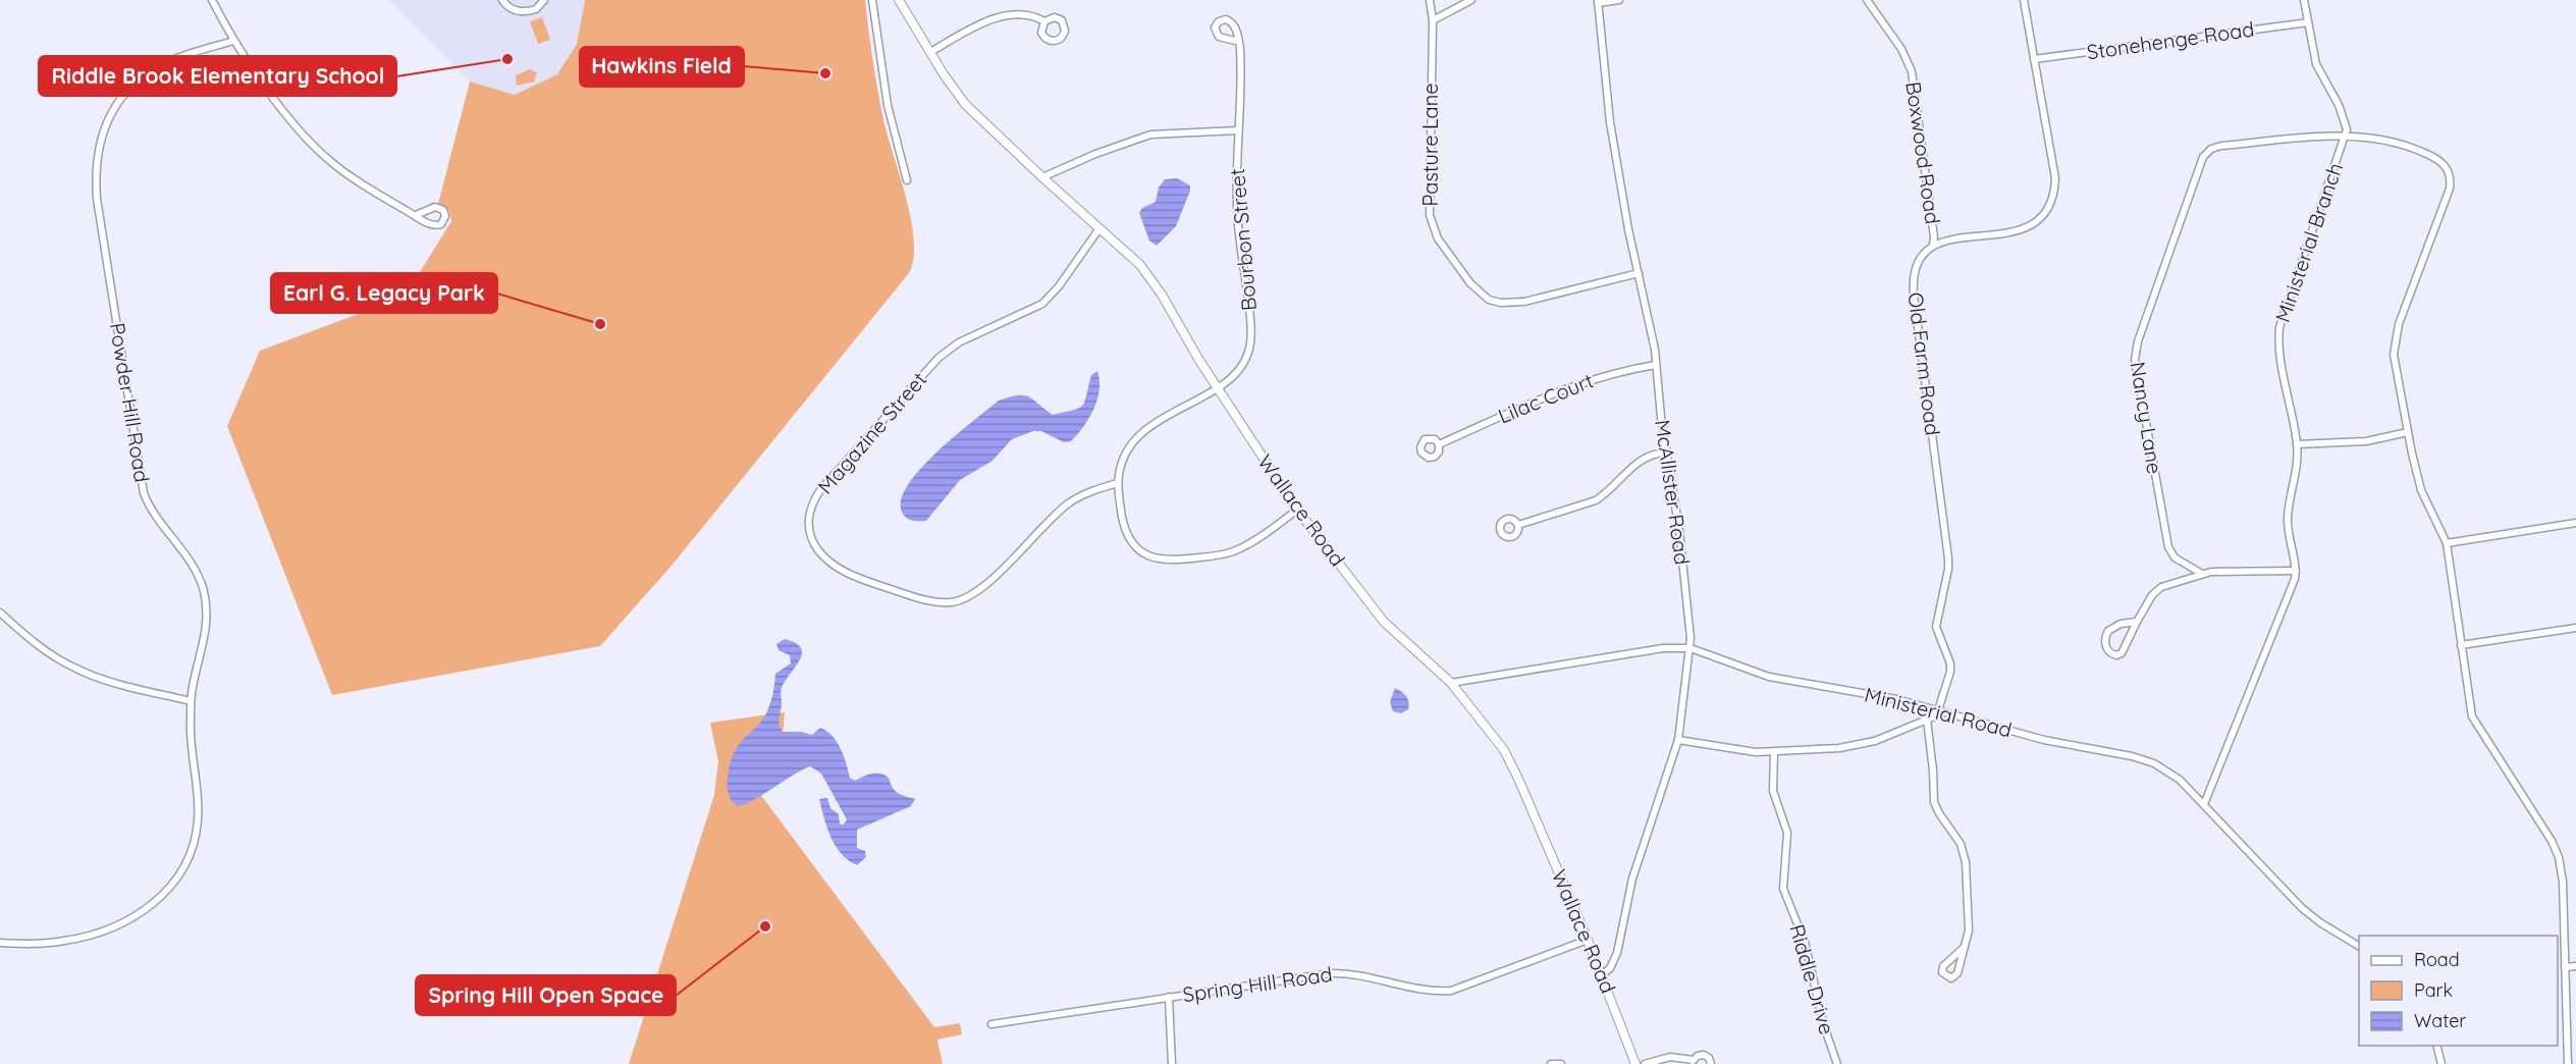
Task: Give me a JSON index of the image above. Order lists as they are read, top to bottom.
{
  "streets": {
    "street": [
      "Stonehenge Road",
      "Pasture Lane",
      "Boxwood Road",
      "Bourbon Street",
      "Ministerial Branch",
      "Old Farm Road",
      "Lilac Court",
      "Powder Hill Road",
      "Nancy Lane",
      "Magazine Street",
      "McAllister Road",
      "Wallace Road",
      "Ministerial Road",
      "Riddle Drive",
      "Spring Hill Road"
    ]
  },
  "crossings": [
    ["Stonehenge Road", "Ministerial Branch"],
    ["Pasture Lane", "McAllister Road"],
    ["Boxwood Road", "Old Farm Road"],
    ["Bourbon Street", "Magazine Street"],
    ["Bourbon Street", "Wallace Road"],
    ["Ministerial Branch", "Nancy Lane"],
    ["Ministerial Branch", "Ministerial Road"],
    ["Old Farm Road", "Ministerial Road"],
    ["Lilac Court", "McAllister Road"],
    ["Magazine Street", "Wallace Road"],
    ["McAllister Road", "Wallace Road"],
    ["McAllister Road", "Ministerial Road"],
    ["Wallace Road", "Ministerial Road"],
    ["Wallace Road", "Spring Hill Road"]
  ],
  "places": [
    "Riddle Brook Elementary School",
    "Hawkins Field",
    "Earl G. Legacy Park",
    "Spring Hill Open Space"
  ],
  "legend": ["Road", "Park", "Water"]
}
